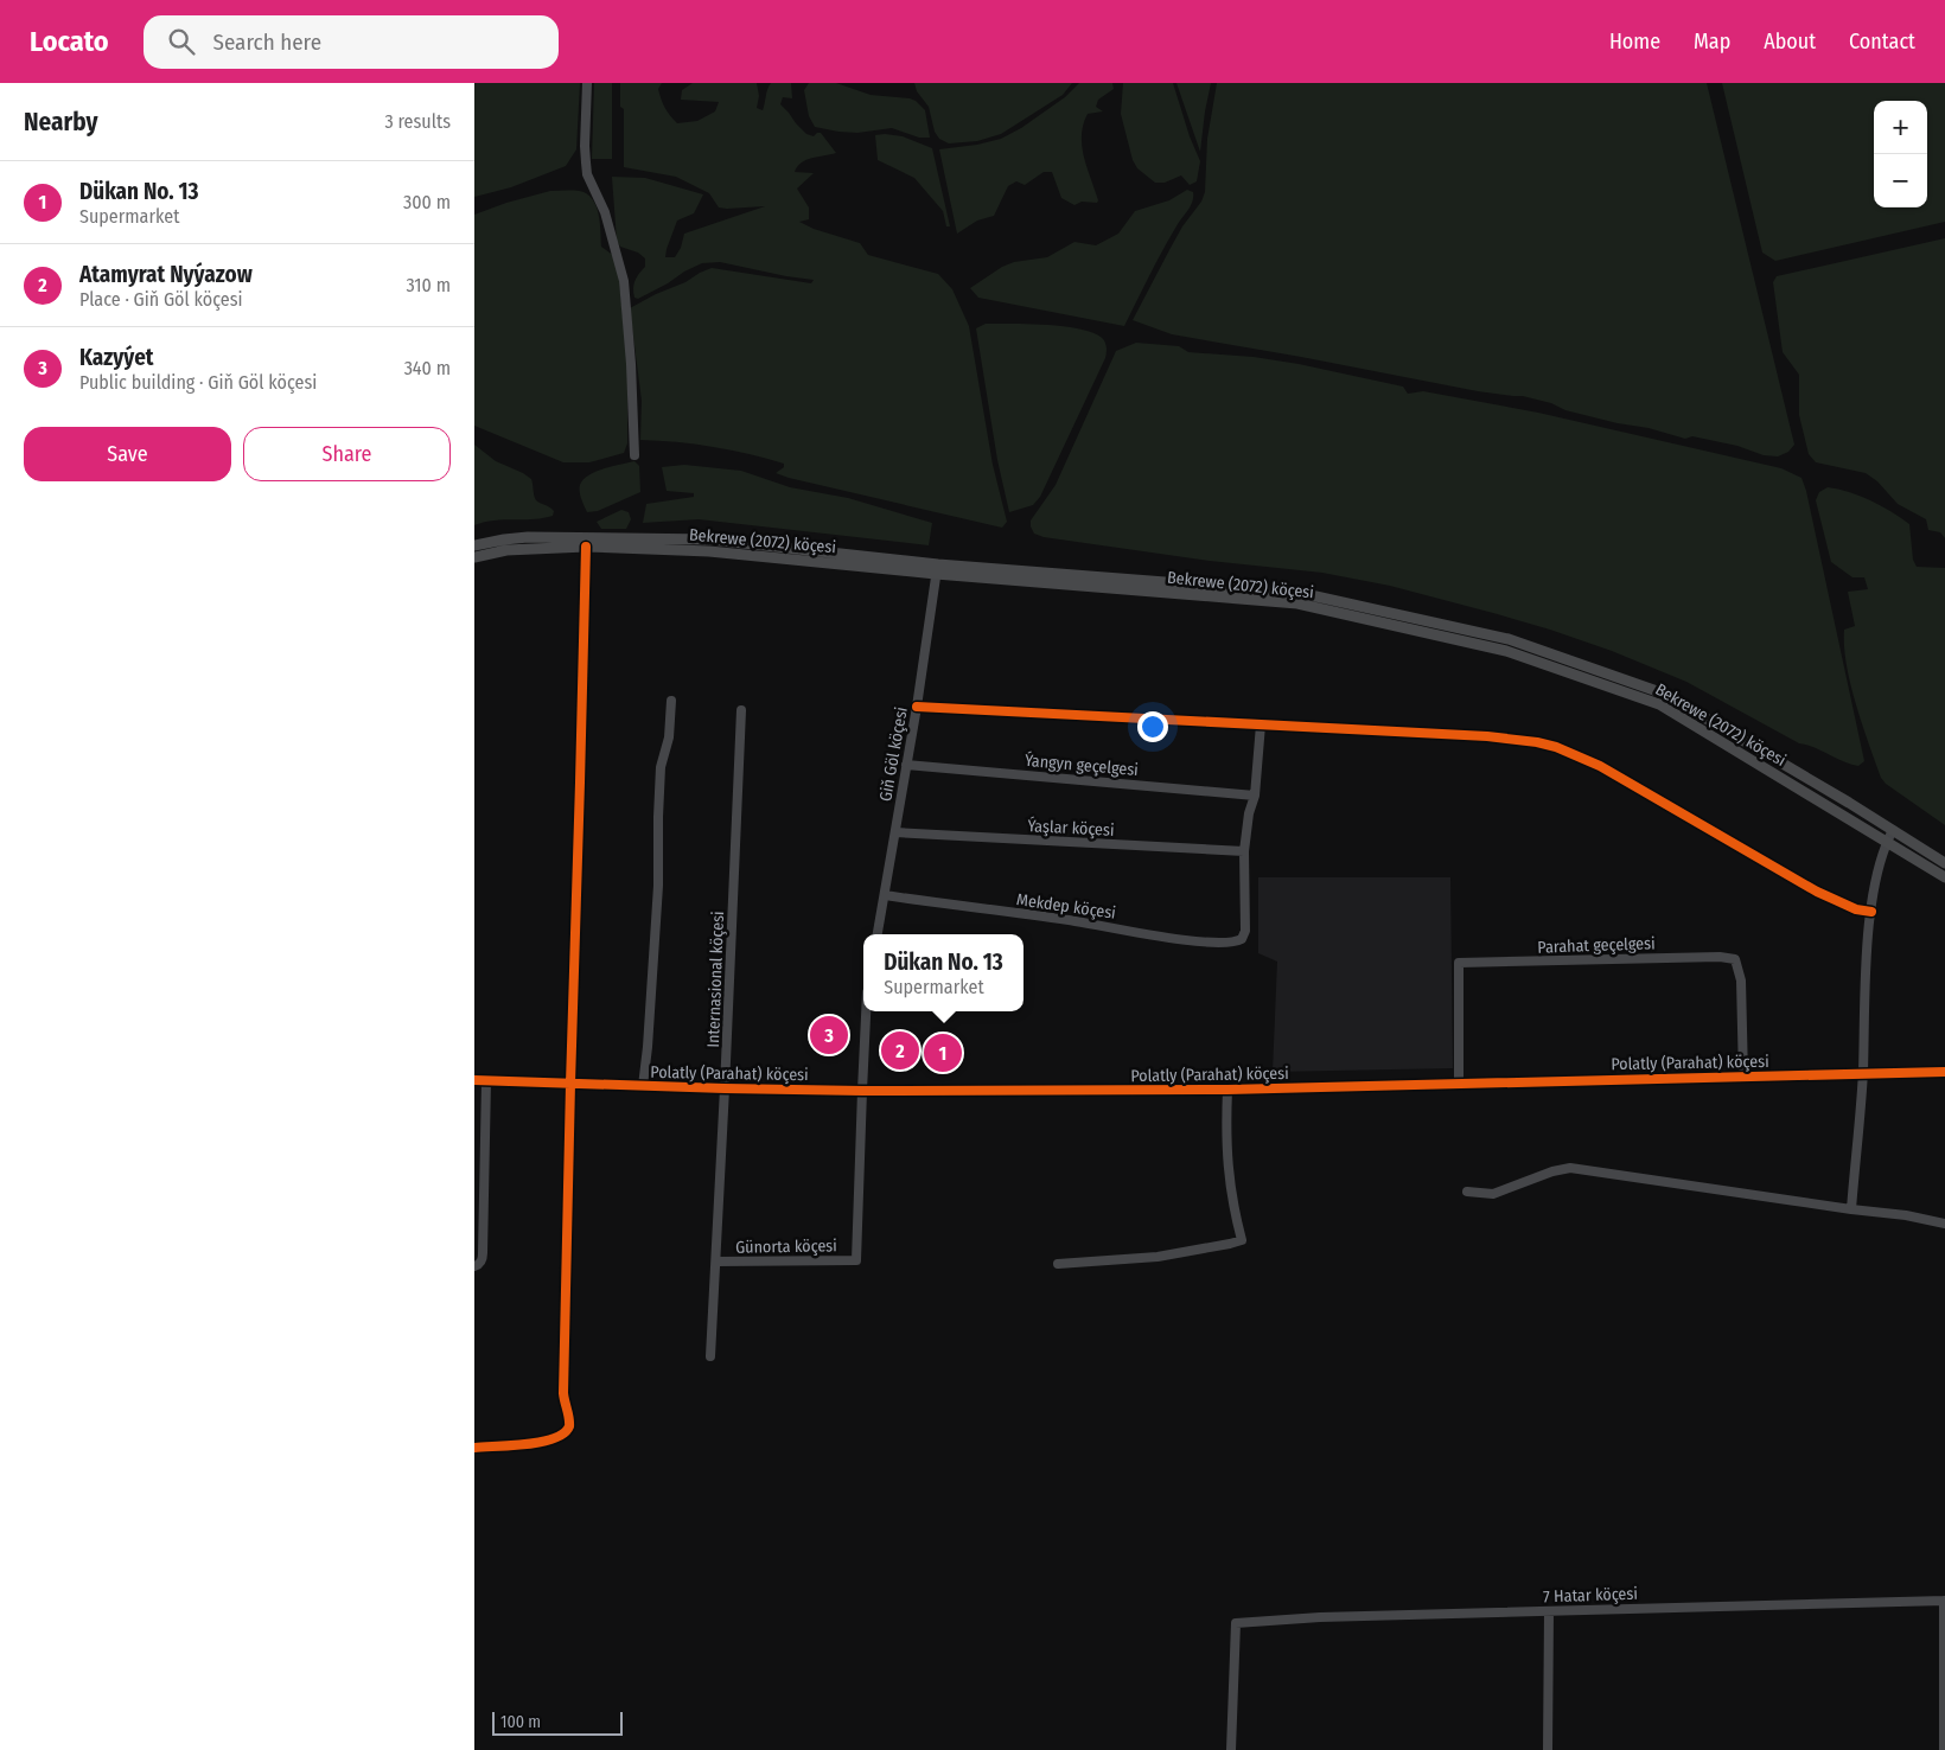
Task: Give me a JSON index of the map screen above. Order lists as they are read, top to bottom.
{
  "streets": {
    "main road": ["Bekrewe (2072) köçesi"],
    "street": [
      "Giň Göl köçesi",
      "Ýangyn geçelgesi",
      "Ýaşlar köçesi",
      "Mekdep köçesi",
      "Parahat geçelgesi",
      "Internasional köçesi",
      "Polatly (Parahat) köçesi",
      "Günorta köçesi",
      "7 Hatar köçesi"
    ]
  },
  "crossings": [
    ["Bekrewe (2072) köçesi", "Giň Göl köçesi"],
    ["Giň Göl köçesi", "Ýangyn geçelgesi"],
    ["Giň Göl köçesi", "Ýaşlar köçesi"],
    ["Giň Göl köçesi", "Mekdep köçesi"],
    ["Ýaşlar köçesi", "Mekdep köçesi"],
    ["Parahat geçelgesi", "Polatly (Parahat) köçesi"],
    ["Internasional köçesi", "Polatly (Parahat) köçesi"],
    ["Internasional köçesi", "Günorta köçesi"],
    ["Polatly (Parahat) köçesi", "Günorta köçesi"]
  ],
  "scale_bar": "100 m",
  "page": {
    "header": "Locato",
    "search": "Search here",
    "nav": [
      "Home",
      "Map",
      "About",
      "Contact"
    ],
    "heading": ["Nearby", "3 results"],
    "map_buttons": ["+", "−"],
    "list": [
      {
        "mark": "1",
        "name": "Dükan No. 13",
        "note": "Supermarket",
        "value": "300 m"
      },
      {
        "mark": "2",
        "name": "Atamyrat Nyýazow",
        "note": "Place · Giň Göl köçesi",
        "value": "310 m"
      },
      {
        "mark": "3",
        "name": "Kazyýet",
        "note": "Public building · Giň Göl köçesi",
        "value": "340 m"
      }
    ],
    "buttons": ["Save", "Share"],
    "popup": ["Dükan No. 13", "Supermarket"],
    "pins": ["3", "2", "1"],
    "scale": "100 m"
  }
}
